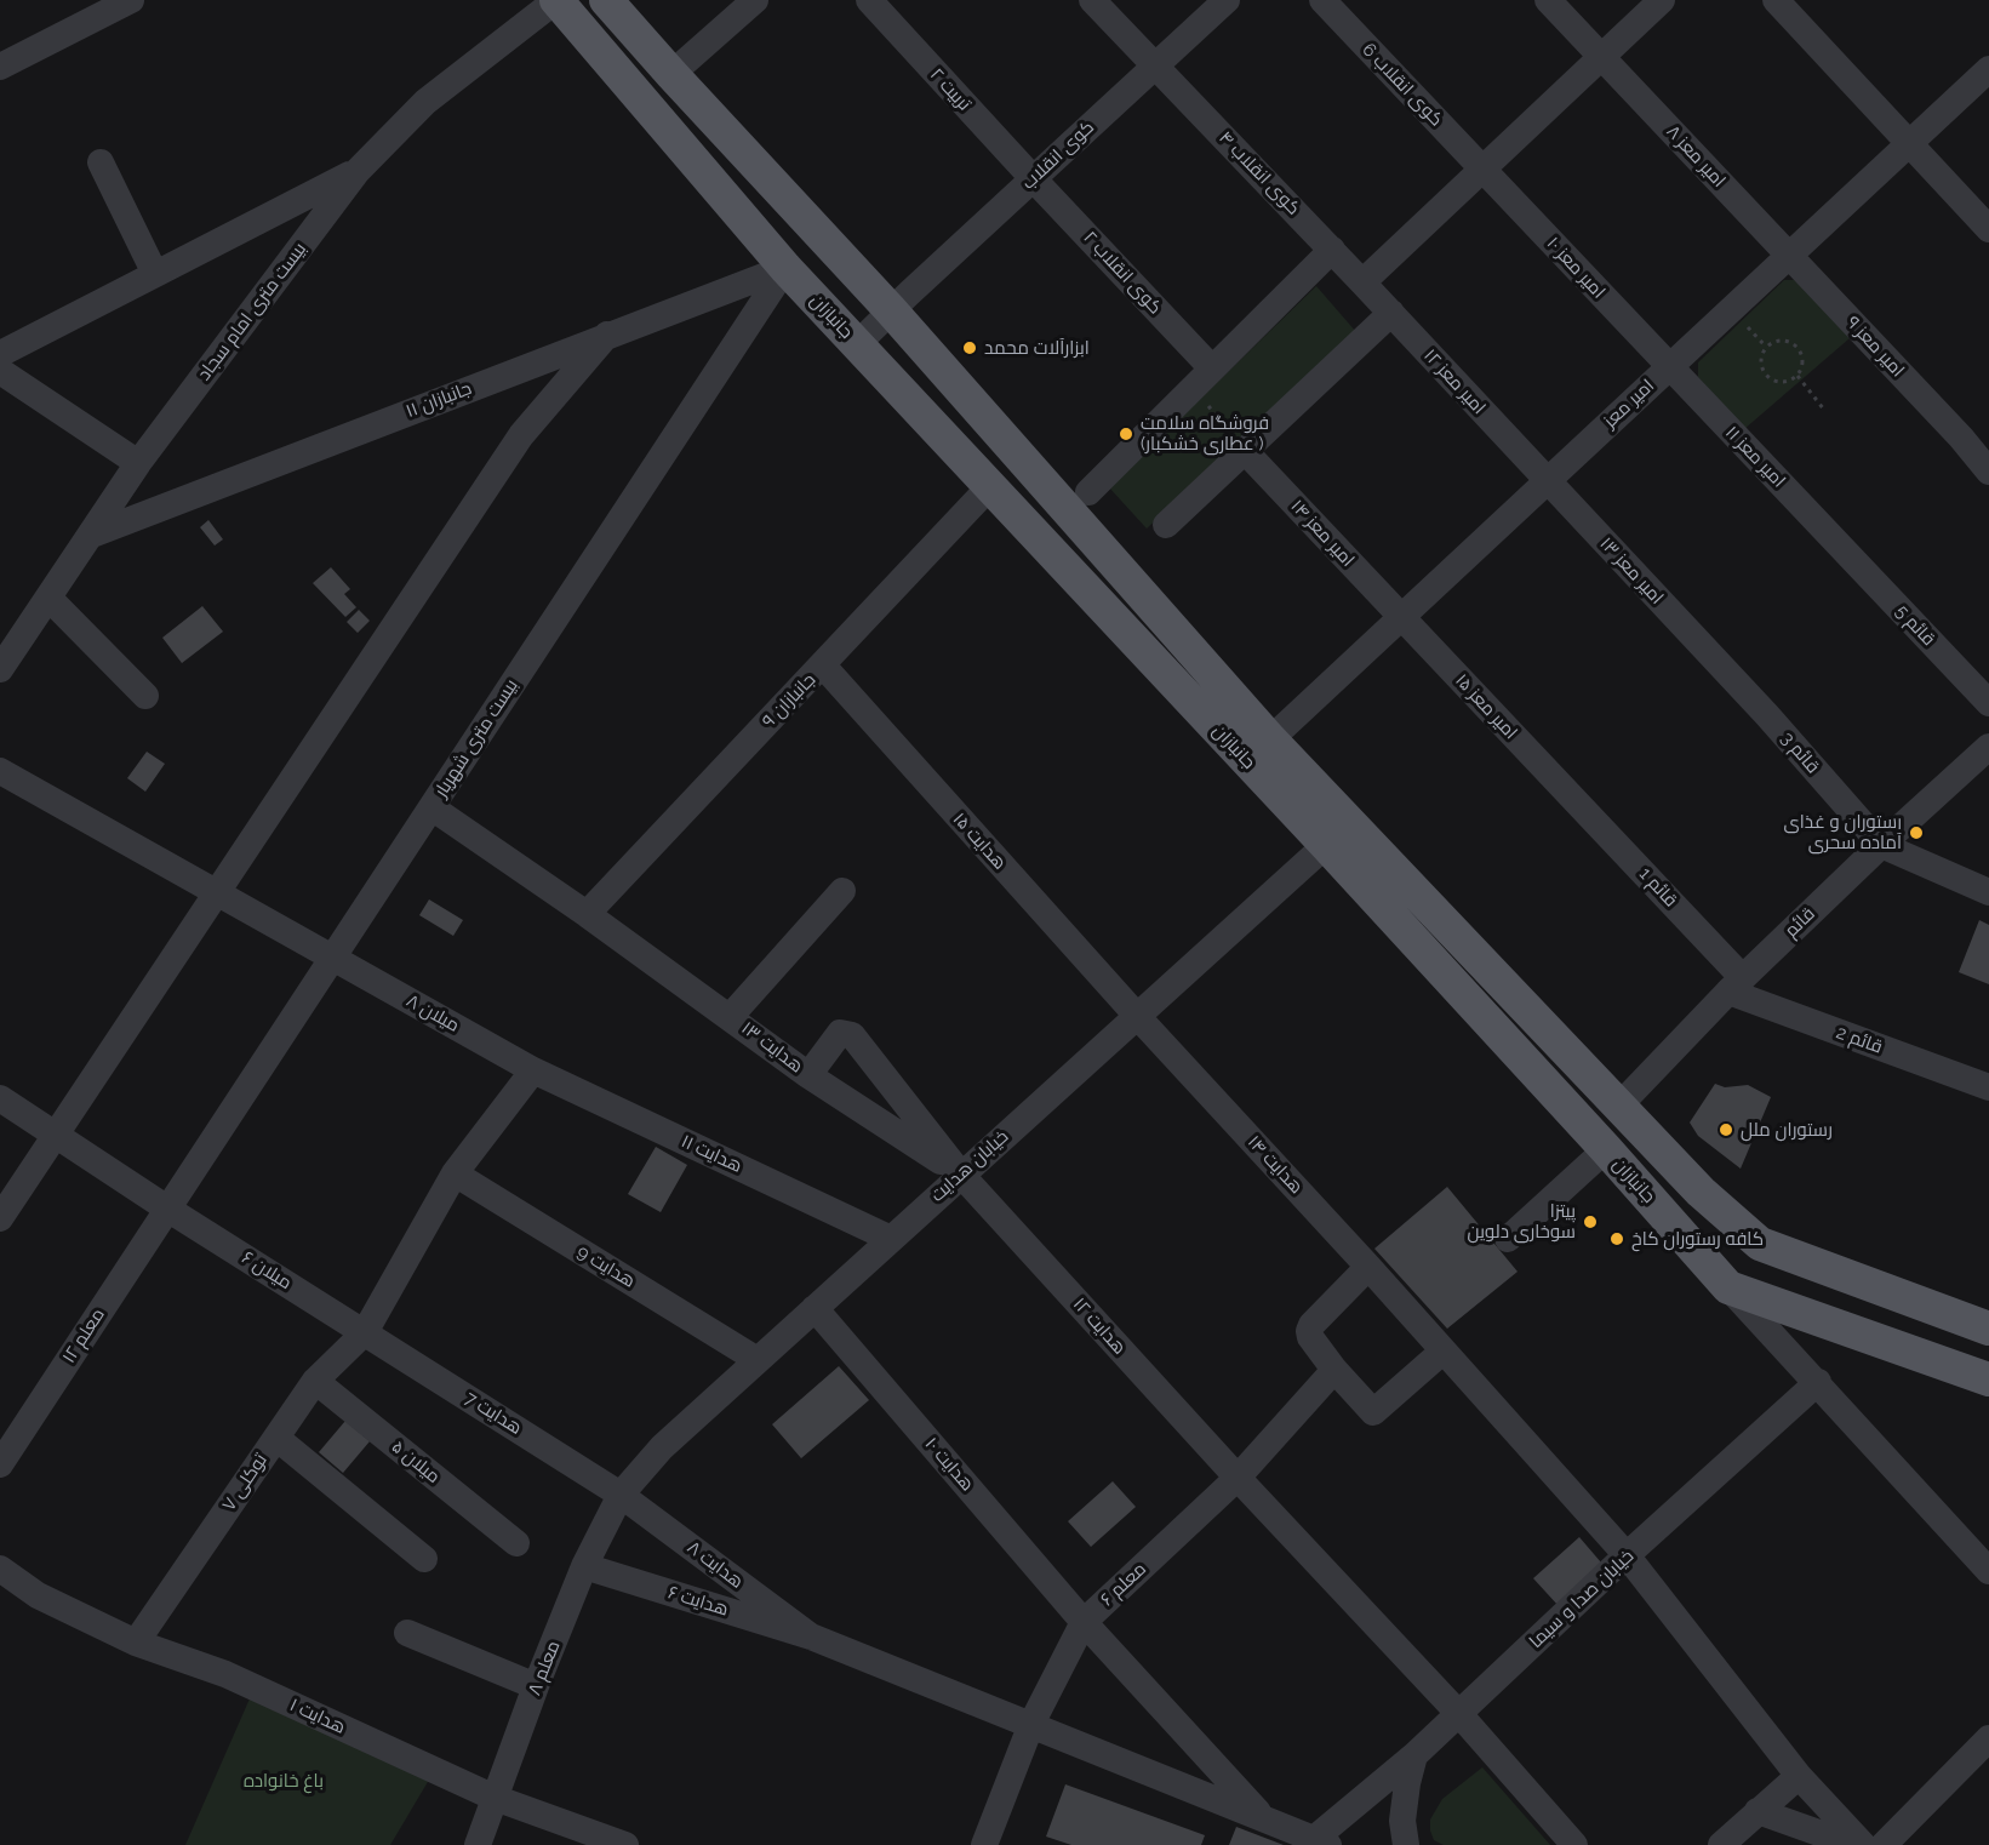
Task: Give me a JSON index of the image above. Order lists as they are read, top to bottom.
{
  "streets": {
    "main road": ["جانبازان"],
    "street": [
      "کوی انقلاب 6",
      "تربیت ۲",
      "کوی انقلاب",
      "امیر معز ۸",
      "کوی انقلاب ۴",
      "امیر معز ۱۰",
      "کوی انقلاب ۲",
      "بیست متری امام سجاد",
      "امیر معز ۹",
      "امیر معز ۱۲",
      "جانبازان ۱۱",
      "امیر معز",
      "امیر معز ۱۱",
      "امیر معز ۱۴",
      "امیر معز ۱۳",
      "قائم 5",
      "جانبازان ۹",
      "امیر معز ۱۵",
      "بیست متری شهریار",
      "قائم 3",
      "هدایت ۱۵",
      "قائم 1",
      "قائم",
      "میلان ۸",
      "قائم 2",
      "هدایت ۱۳",
      "هدایت ۱۱",
      "هدایت ۱۴",
      "خیابان هدایت",
      "هدایت 9",
      "میلان ۶",
      "هدایت ۱۲",
      "معلم ۱۲",
      "هدایت 7",
      "میلان ۵",
      "هدایت ۱۰",
      "توکلی ۷",
      "هدایت ۸",
      "معلم ۶",
      "خیابان صدا و سیما",
      "هدایت ۶",
      "معلم ۸",
      "هدایت ۱"
    ]
  },
  "crossings": [
    ["کوی انقلاب 6", "امیر معز ۱۰"],
    ["تربیت ۲", "کوی انقلاب"],
    ["تربیت ۲", "کوی انقلاب ۲"],
    ["کوی انقلاب", "کوی انقلاب ۴"],
    ["کوی انقلاب", "کوی انقلاب ۲"],
    ["کوی انقلاب", "جانبازان"],
    ["امیر معز ۸", "امیر معز ۹"],
    ["امیر معز ۸", "امیر معز"],
    ["کوی انقلاب ۴", "امیر معز ۱۲"],
    ["امیر معز ۱۰", "امیر معز"],
    ["امیر معز ۱۰", "امیر معز ۱۱"],
    ["بیست متری امام سجاد", "جانبازان"],
    ["بیست متری امام سجاد", "جانبازان ۱۱"],
    ["جانبازان", "جانبازان ۱۱"],
    ["جانبازان", "امیر معز"],
    ["جانبازان", "جانبازان ۹"],
    ["جانبازان", "بیست متری شهریار"],
    ["جانبازان", "قائم"],
    ["جانبازان", "خیابان هدایت"],
    ["امیر معز ۹", "امیر معز"],
    ["امیر معز ۱۲", "امیر معز"],
    ["امیر معز ۱۲", "امیر معز ۱۳"],
    ["جانبازان ۱۱", "بیست متری شهریار"],
    ["امیر معز", "امیر معز ۱۱"],
    ["امیر معز", "امیر معز ۱۴"],
    ["امیر معز", "امیر معز ۱۳"],
    ["امیر معز", "امیر معز ۱۵"],
    ["امیر معز ۱۱", "قائم 5"],
    ["امیر معز ۱۴", "امیر معز ۱۵"],
    ["امیر معز ۱۳", "قائم 3"],
    ["جانبازان ۹", "هدایت ۱۵"],
    ["جانبازان ۹", "هدایت ۱۳"],
    ["امیر معز ۱۵", "قائم 1"],
    ["بیست متری شهریار", "میلان ۸"],
    ["بیست متری شهریار", "هدایت ۱۳"],
    ["بیست متری شهریار", "میلان ۶"],
    ["بیست متری شهریار", "معلم ۱۲"],
    ["قائم 3", "قائم"],
    ["هدایت ۱۵", "هدایت ۱۴"],
    ["هدایت ۱۵", "خیابان هدایت"],
    ["قائم 1", "قائم"],
    ["قائم 1", "قائم 2"],
    ["قائم", "قائم 2"],
    ["میلان ۸", "هدایت ۱۱"],
    ["میلان ۸", "توکلی ۷"],
    ["هدایت ۱۳", "خیابان هدایت"],
    ["هدایت ۱۳", "هدایت ۱۲"],
    ["هدایت ۱۱", "خیابان هدایت"],
    ["هدایت ۱۱", "توکلی ۷"],
    ["هدایت ۱۴", "خیابان هدایت"],
    ["هدایت ۱۴", "خیابان صدا و سیما"],
    ["خیابان هدایت", "هدایت 9"],
    ["خیابان هدایت", "هدایت ۱۲"],
    ["خیابان هدایت", "هدایت 7"],
    ["خیابان هدایت", "هدایت ۱۰"],
    ["خیابان هدایت", "هدایت ۸"],
    ["خیابان هدایت", "معلم ۸"],
    ["هدایت 9", "توکلی ۷"],
    ["میلان ۶", "معلم ۱۲"],
    ["میلان ۶", "هدایت 7"],
    ["میلان ۶", "توکلی ۷"],
    ["هدایت ۱۲", "معلم ۶"],
    ["هدایت ۱۲", "خیابان صدا و سیما"],
    ["هدایت 7", "توکلی ۷"],
    ["هدایت 7", "هدایت ۸"],
    ["هدایت 7", "معلم ۸"],
    ["میلان ۵", "توکلی ۷"],
    ["هدایت ۱۰", "معلم ۶"],
    ["توکلی ۷", "هدایت ۱"],
    ["هدایت ۸", "هدایت ۶"],
    ["هدایت ۸", "معلم ۸"],
    ["هدایت ۶", "معلم ۸"],
    ["معلم ۸", "هدایت ۱"]
  ],
  "parks": ["باغ خانواده"],
  "places": [
    "ابزارآلات محمد",
    "فروشگاه سلامت (عطاری خشکبار )",
    "رستوران و غذای آماده سحری",
    "رستوران ملل",
    "پیتزا سوخاری دلوین",
    "کافه رستوران کاخ"
  ]
}
